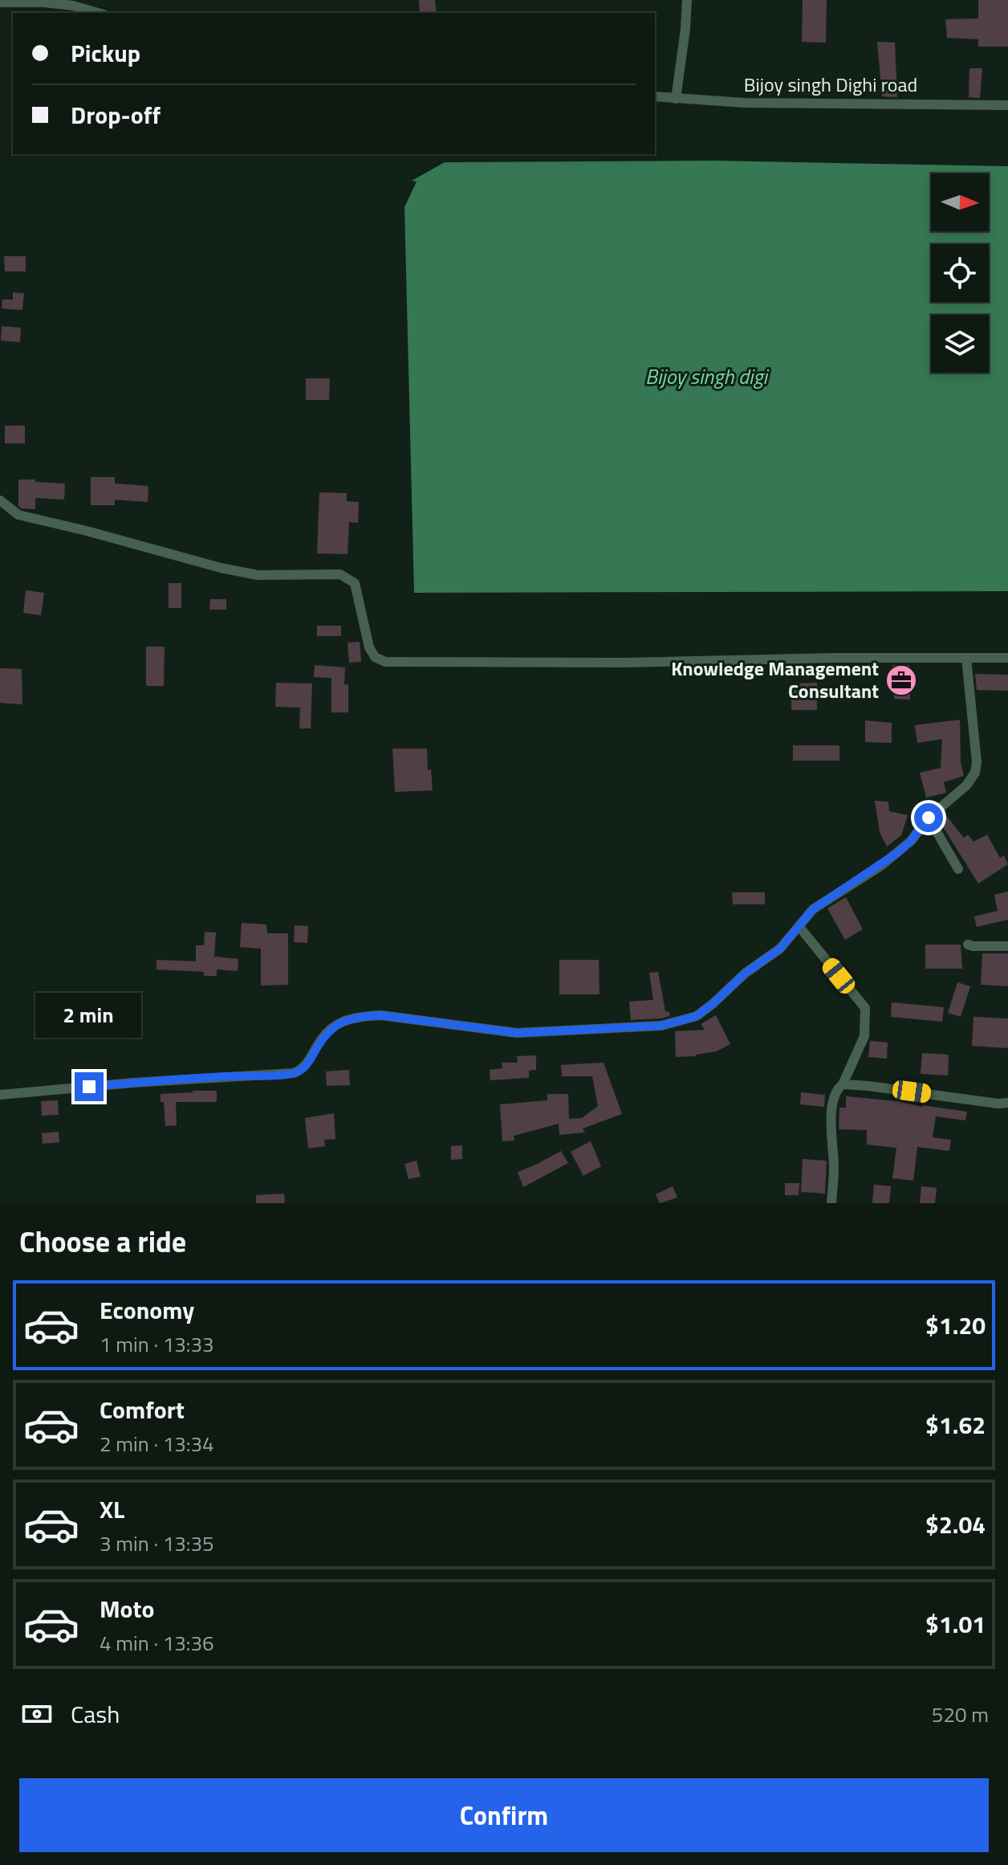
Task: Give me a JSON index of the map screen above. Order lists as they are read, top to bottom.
{
  "streets": {
    "street": ["Bijoy singh Dighi road"]
  },
  "water": ["Bijoy singh digi"],
  "places": {
    "office": ["Knowledge Management Consultant"]
  },
  "north": "right",
  "page": {
    "banner": ["Pickup", "Drop-off"],
    "bubble": "2 min",
    "heading": "Choose a ride",
    "list": [
      {
        "name": "Economy",
        "note": "1 min · 13:33",
        "value": "$1.20"
      },
      {
        "name": "Comfort",
        "note": "2 min · 13:34",
        "value": "$1.62"
      },
      {
        "name": "XL",
        "note": "3 min · 13:35",
        "value": "$2.04"
      },
      {
        "name": "Moto",
        "note": "4 min · 13:36",
        "value": "$1.01"
      }
    ],
    "pay": ["Cash", "520 m"],
    "buttons": "Confirm"
  }
}
